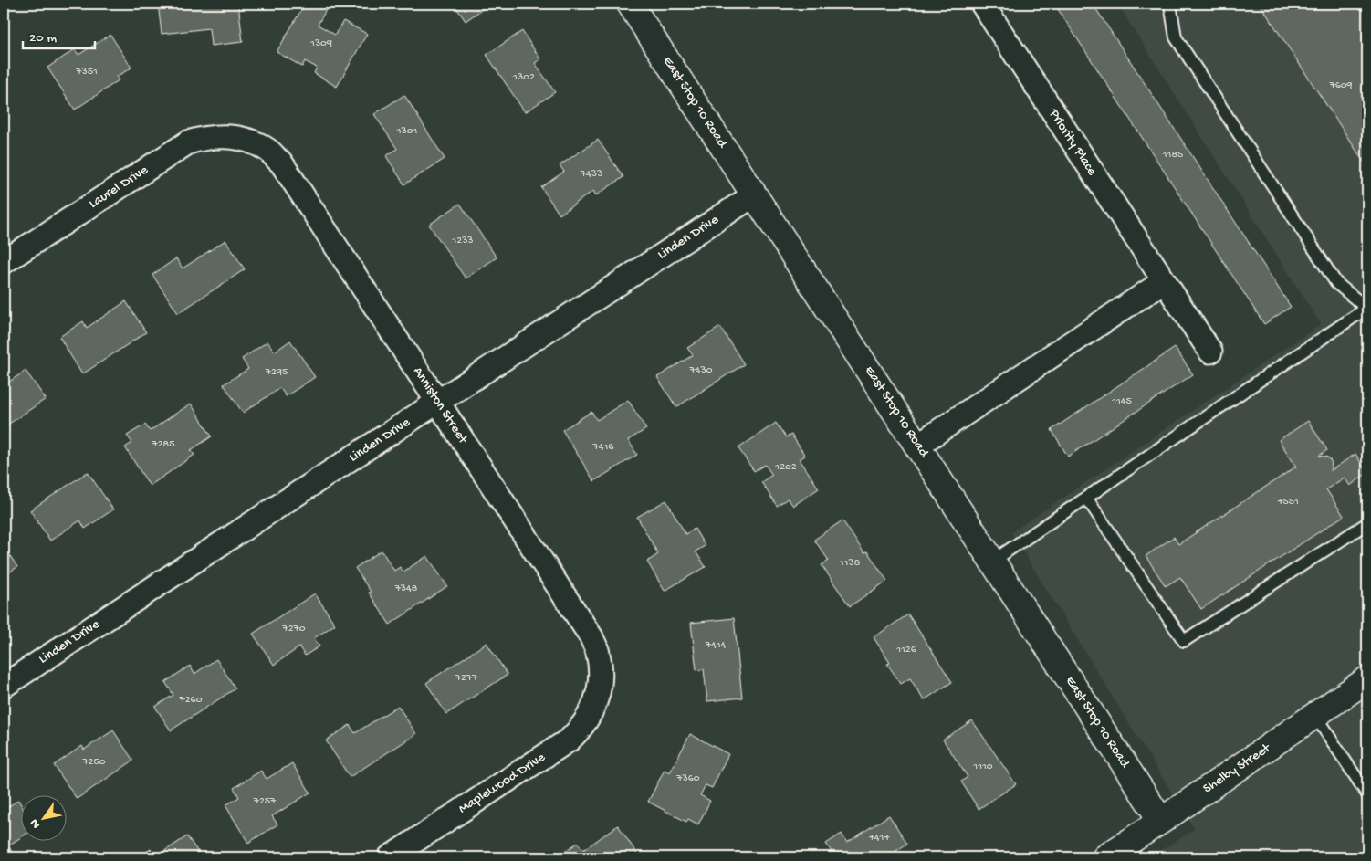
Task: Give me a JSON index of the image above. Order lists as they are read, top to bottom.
{
  "streets": {
    "street": [
      "East Stop 10 Road",
      "Priority Place",
      "Laurel Drive",
      "Linden Drive",
      "Anniston Street",
      "Shelby Street",
      "Maplewood Drive"
    ]
  },
  "crossings": [
    ["East Stop 10 Road", "Linden Drive"],
    ["East Stop 10 Road", "Shelby Street"],
    ["Laurel Drive", "Anniston Street"],
    ["Linden Drive", "Anniston Street"],
    ["Anniston Street", "Maplewood Drive"]
  ],
  "house_numbers": [
    "1309",
    "7351",
    "1302",
    "7609",
    "1301",
    "1185",
    "7433",
    "1233",
    "7430",
    "7295",
    "1145",
    "7285",
    "7416",
    "1202",
    "7551",
    "1138",
    "7348",
    "7270",
    "7414",
    "1126",
    "7277",
    "7260",
    "7250",
    "1110",
    "7360",
    "7257",
    "7417"
  ],
  "scale_bar": "20 m",
  "north": "bottom left"
}
